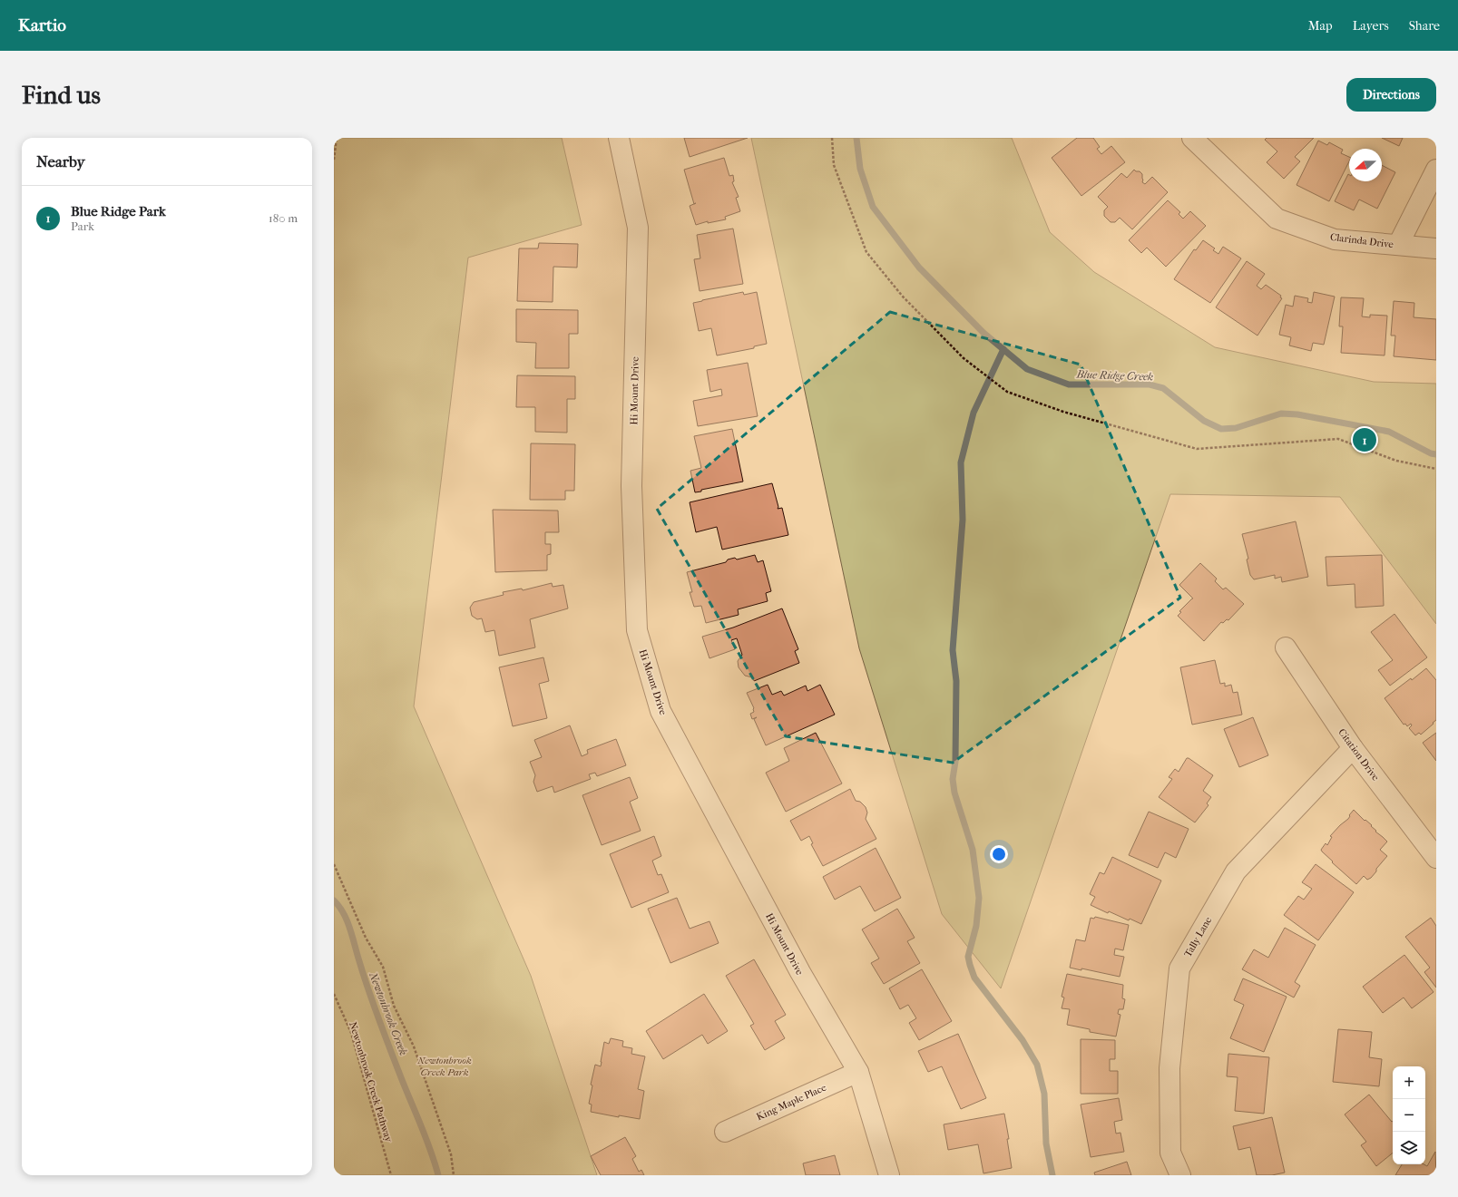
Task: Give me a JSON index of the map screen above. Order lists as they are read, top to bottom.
{
  "streets": {
    "street": [
      "Clarinda Drive",
      "Hi Mount Drive",
      "Citation Drive",
      "Tally Lane",
      "King Maple Place"
    ],
    "path": ["Newtonbrook Creek Pathway"]
  },
  "crossings": [
    ["Hi Mount Drive", "King Maple Place"],
    ["Citation Drive", "Tally Lane"]
  ],
  "water": ["Blue Ridge Creek", "Newtonbrook Creek"],
  "parks": ["Newtonbrook Creek Park"],
  "north": "left",
  "page": {
    "header": "Kartio",
    "nav": ["Map", "Layers", "Share"],
    "buttons": "Directions",
    "title": "Find us",
    "heading": "Nearby",
    "list": [
      {
        "mark": "1",
        "name": "Blue Ridge Park",
        "note": "Park",
        "value": "180 m"
      }
    ],
    "pins": "1",
    "map_buttons": ["+", "−"]
  }
}
